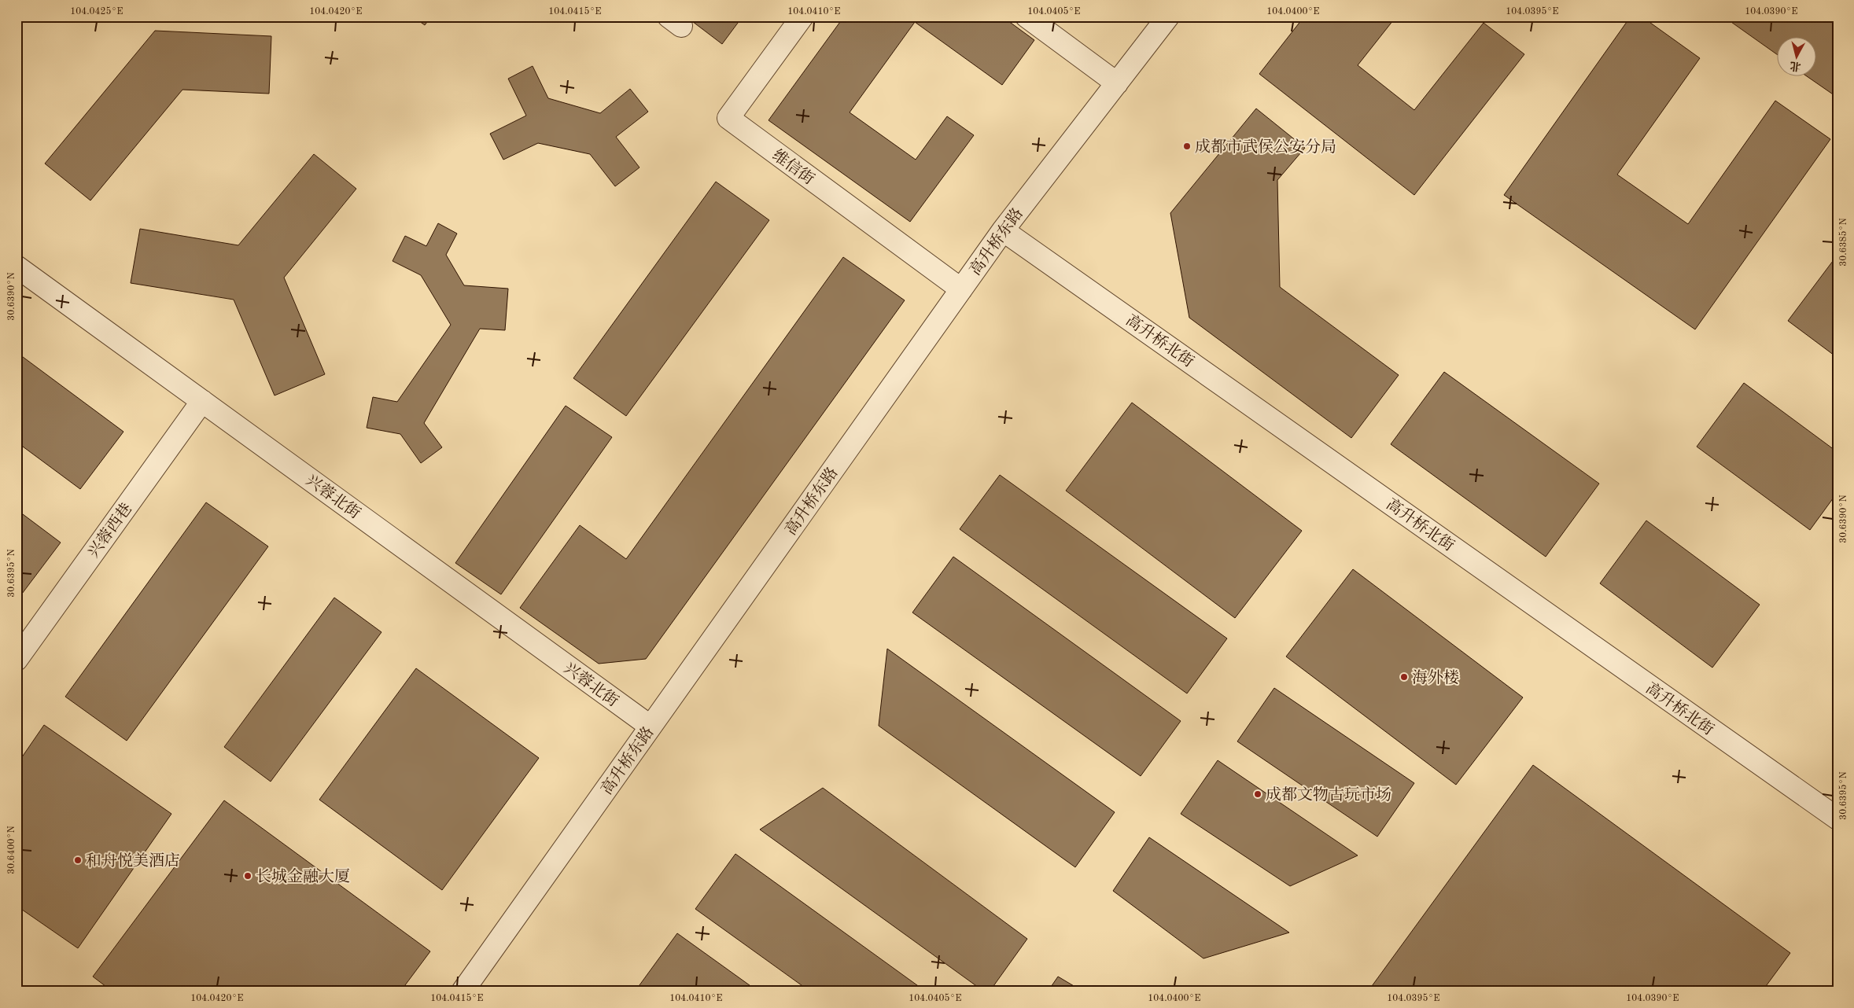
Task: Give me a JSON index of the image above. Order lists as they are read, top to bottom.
{
  "streets": {
    "street": [
      "维信街",
      "高升桥东路",
      "高升桥北街",
      "兴蓉北街",
      "兴蓉西巷"
    ]
  },
  "crossings": [
    ["维信街", "高升桥东路"],
    ["高升桥东路", "高升桥北街"],
    ["高升桥东路", "兴蓉北街"],
    ["兴蓉北街", "兴蓉西巷"]
  ],
  "places": [
    "成都市武侯公安分局",
    "海外楼",
    "成都文物古玩市场",
    "和舟悦美酒店",
    "长城金融大厦"
  ],
  "north": "bottom",
  "coordinates": [
    "104.0425°E",
    "104.0420°E",
    "104.0415°E",
    "104.0410°E",
    "104.0405°E",
    "104.0400°E",
    "104.0395°E",
    "104.0390°E",
    "30.6385°N",
    "30.6390°N",
    "30.6395°N",
    "30.6400°N"
  ]
}
